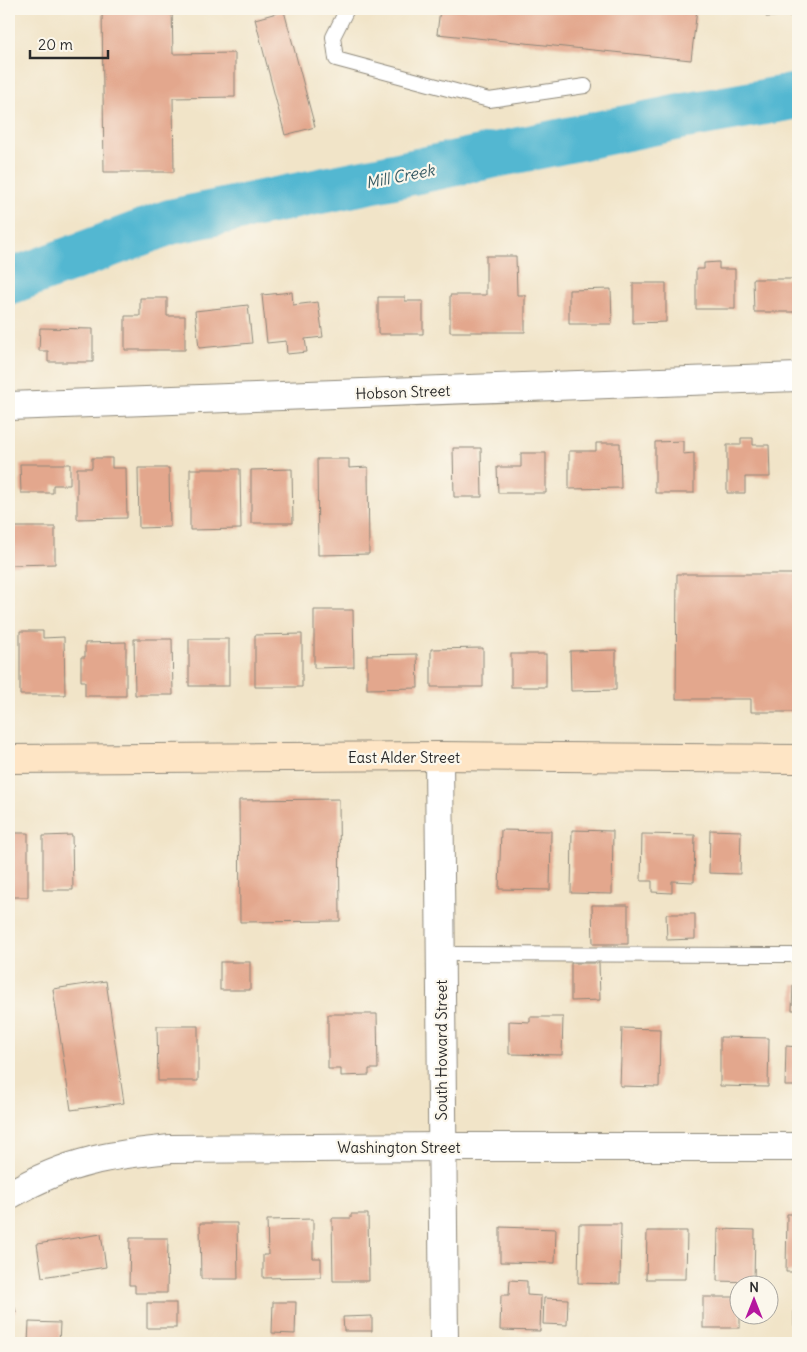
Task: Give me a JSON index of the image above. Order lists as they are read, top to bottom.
{
  "streets": {
    "main road": ["East Alder Street"],
    "street": ["Hobson Street", "South Howard Street", "Washington Street"]
  },
  "crossings": [
    ["East Alder Street", "South Howard Street"],
    ["South Howard Street", "Washington Street"]
  ],
  "water": ["Mill Creek"],
  "scale_bar": "20 m",
  "north": "top"
}
